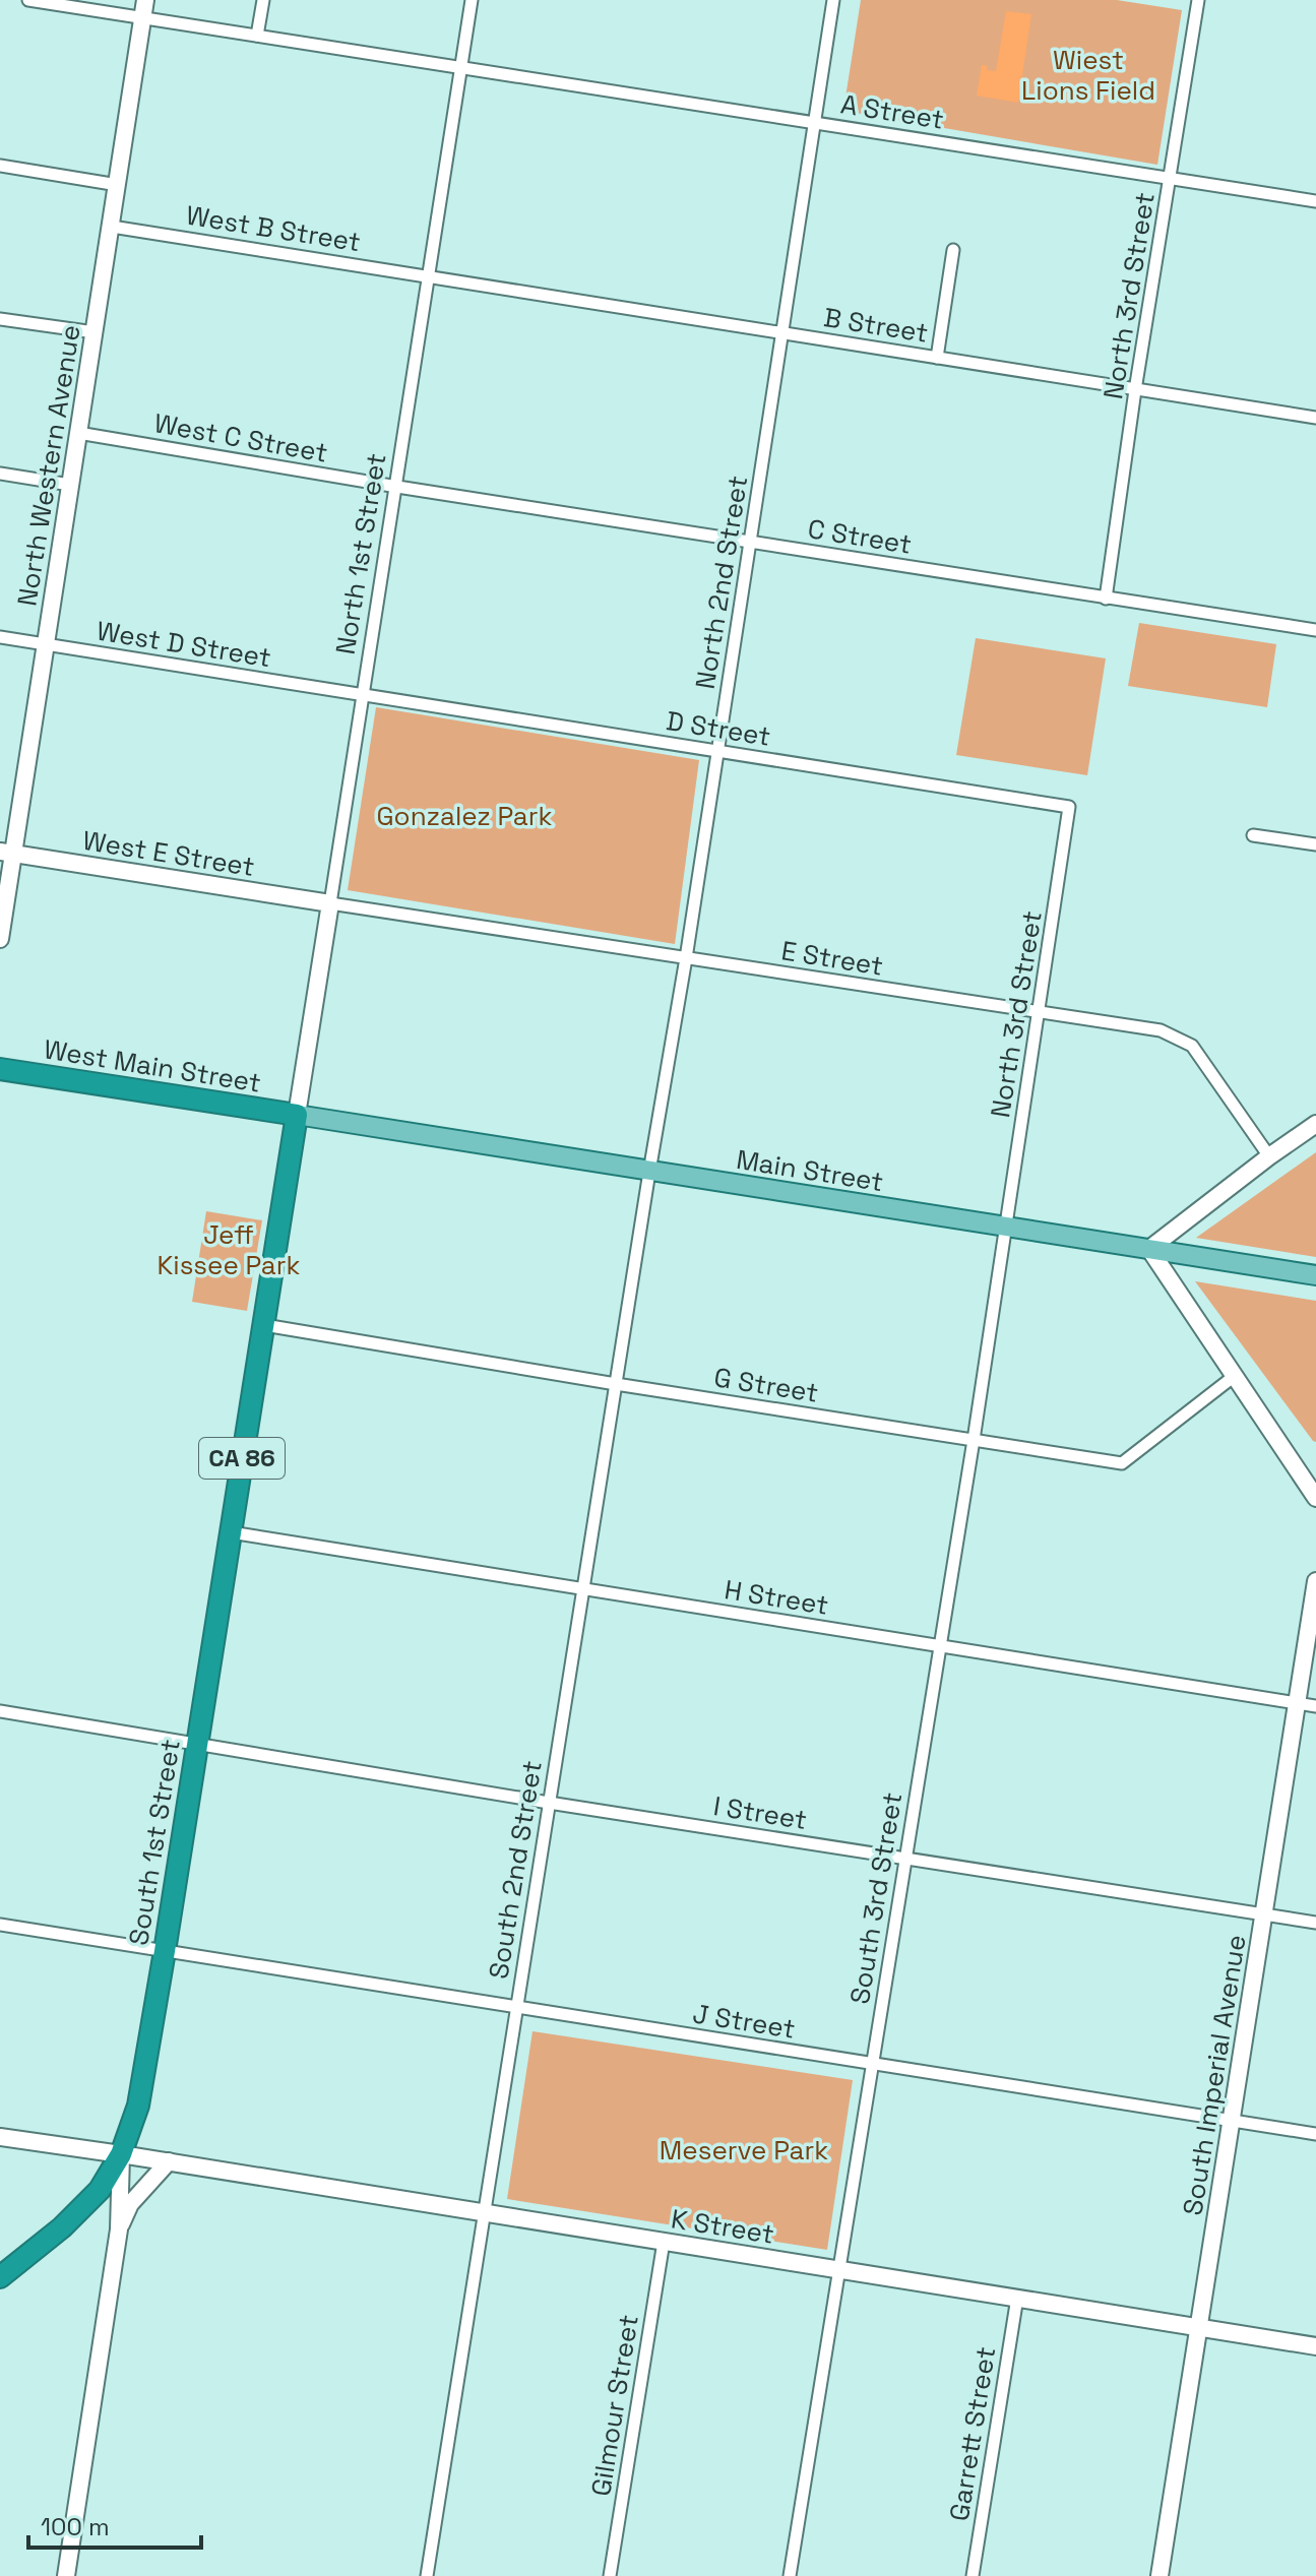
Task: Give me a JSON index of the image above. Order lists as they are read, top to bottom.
{
  "streets": {
    "highway": ["West Main Street", "CA 86", "South 1st Street"],
    "main road": ["Main Street"],
    "street": [
      "A Street",
      "West B Street",
      "North 3rd Street",
      "B Street",
      "West C Street",
      "North Western Avenue",
      "C Street",
      "North 1st Street",
      "North 2nd Street",
      "West D Street",
      "D Street",
      "West E Street",
      "E Street",
      "G Street",
      "H Street",
      "I Street",
      "South 2nd Street",
      "South 3rd Street",
      "J Street",
      "South Imperial Avenue",
      "K Street",
      "Gilmour Street",
      "Garrett Street"
    ]
  },
  "crossings": [
    ["A Street", "North 3rd Street"],
    ["A Street", "North Western Avenue"],
    ["A Street", "North 1st Street"],
    ["A Street", "North 2nd Street"],
    ["West B Street", "B Street"],
    ["West B Street", "North Western Avenue"],
    ["West B Street", "North 1st Street"],
    ["North 3rd Street", "B Street"],
    ["North 3rd Street", "C Street"],
    ["North 3rd Street", "D Street"],
    ["North 3rd Street", "E Street"],
    ["North 3rd Street", "Main Street"],
    ["North 3rd Street", "South 3rd Street"],
    ["B Street", "North 1st Street"],
    ["B Street", "North 2nd Street"],
    ["West C Street", "North Western Avenue"],
    ["West C Street", "C Street"],
    ["West C Street", "North 1st Street"],
    ["North Western Avenue", "West D Street"],
    ["North Western Avenue", "West E Street"],
    ["C Street", "North 1st Street"],
    ["C Street", "North 2nd Street"],
    ["North 1st Street", "West D Street"],
    ["North 1st Street", "D Street"],
    ["North 1st Street", "West E Street"],
    ["North 1st Street", "E Street"],
    ["North 1st Street", "West Main Street"],
    ["North 1st Street", "Main Street"],
    ["North 1st Street", "South 1st Street"],
    ["North 2nd Street", "D Street"],
    ["North 2nd Street", "E Street"],
    ["North 2nd Street", "Main Street"],
    ["North 2nd Street", "South 2nd Street"],
    ["West D Street", "D Street"],
    ["West E Street", "E Street"],
    ["West Main Street", "Main Street"],
    ["West Main Street", "South 1st Street"],
    ["Main Street", "South 1st Street"],
    ["Main Street", "South 2nd Street"],
    ["Main Street", "South 3rd Street"],
    ["G Street", "South 1st Street"],
    ["G Street", "South 2nd Street"],
    ["G Street", "South 3rd Street"],
    ["CA 86", "South 1st Street"],
    ["CA 86", "K Street"],
    ["H Street", "South 1st Street"],
    ["H Street", "South 2nd Street"],
    ["H Street", "South 3rd Street"],
    ["H Street", "South Imperial Avenue"],
    ["I Street", "South 1st Street"],
    ["I Street", "South 2nd Street"],
    ["I Street", "South 3rd Street"],
    ["I Street", "South Imperial Avenue"],
    ["South 1st Street", "J Street"],
    ["South 1st Street", "K Street"],
    ["South 2nd Street", "J Street"],
    ["South 2nd Street", "K Street"],
    ["South 3rd Street", "J Street"],
    ["South 3rd Street", "K Street"],
    ["J Street", "South Imperial Avenue"],
    ["South Imperial Avenue", "K Street"],
    ["K Street", "Gilmour Street"],
    ["K Street", "Garrett Street"]
  ],
  "parks": [
    "Wiest Lions Field",
    "Gonzalez Park",
    "Jeff Kissee Park",
    "Meserve Park"
  ],
  "scale_bar": "100 m"
}
